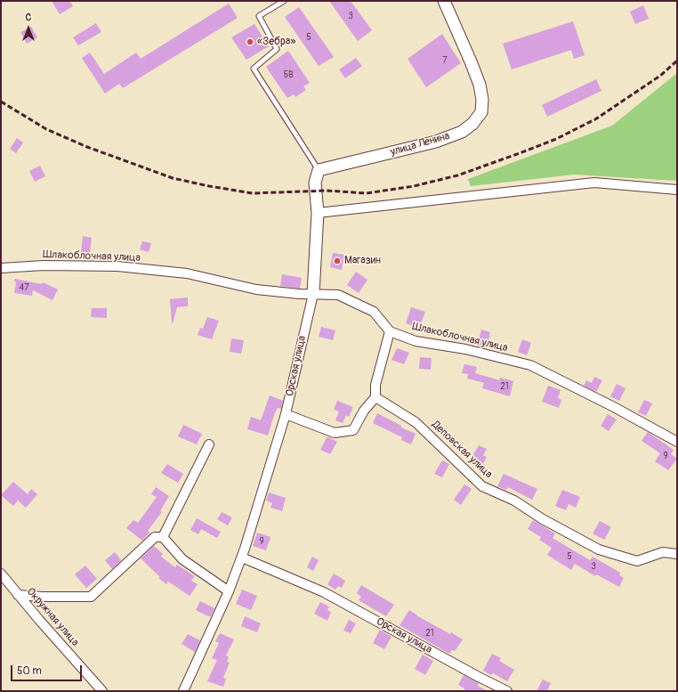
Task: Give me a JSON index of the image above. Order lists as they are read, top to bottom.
{
  "streets": {
    "street": [
      "улица Ленина",
      "Шлакоблочная улица",
      "Орская улица",
      "Деповская улица",
      "Окружная улица"
    ]
  },
  "crossings": [
    ["улица Ленина", "Орская улица"],
    ["Шлакоблочная улица", "Орская улица"]
  ],
  "places": ["«Зебра»", "Магазин"],
  "house_numbers": [
    "3",
    "5",
    "7",
    "5В",
    "47",
    "21",
    "9",
    "9",
    "5",
    "3",
    "21"
  ],
  "scale_bar": "50 m",
  "north": "top"
}
